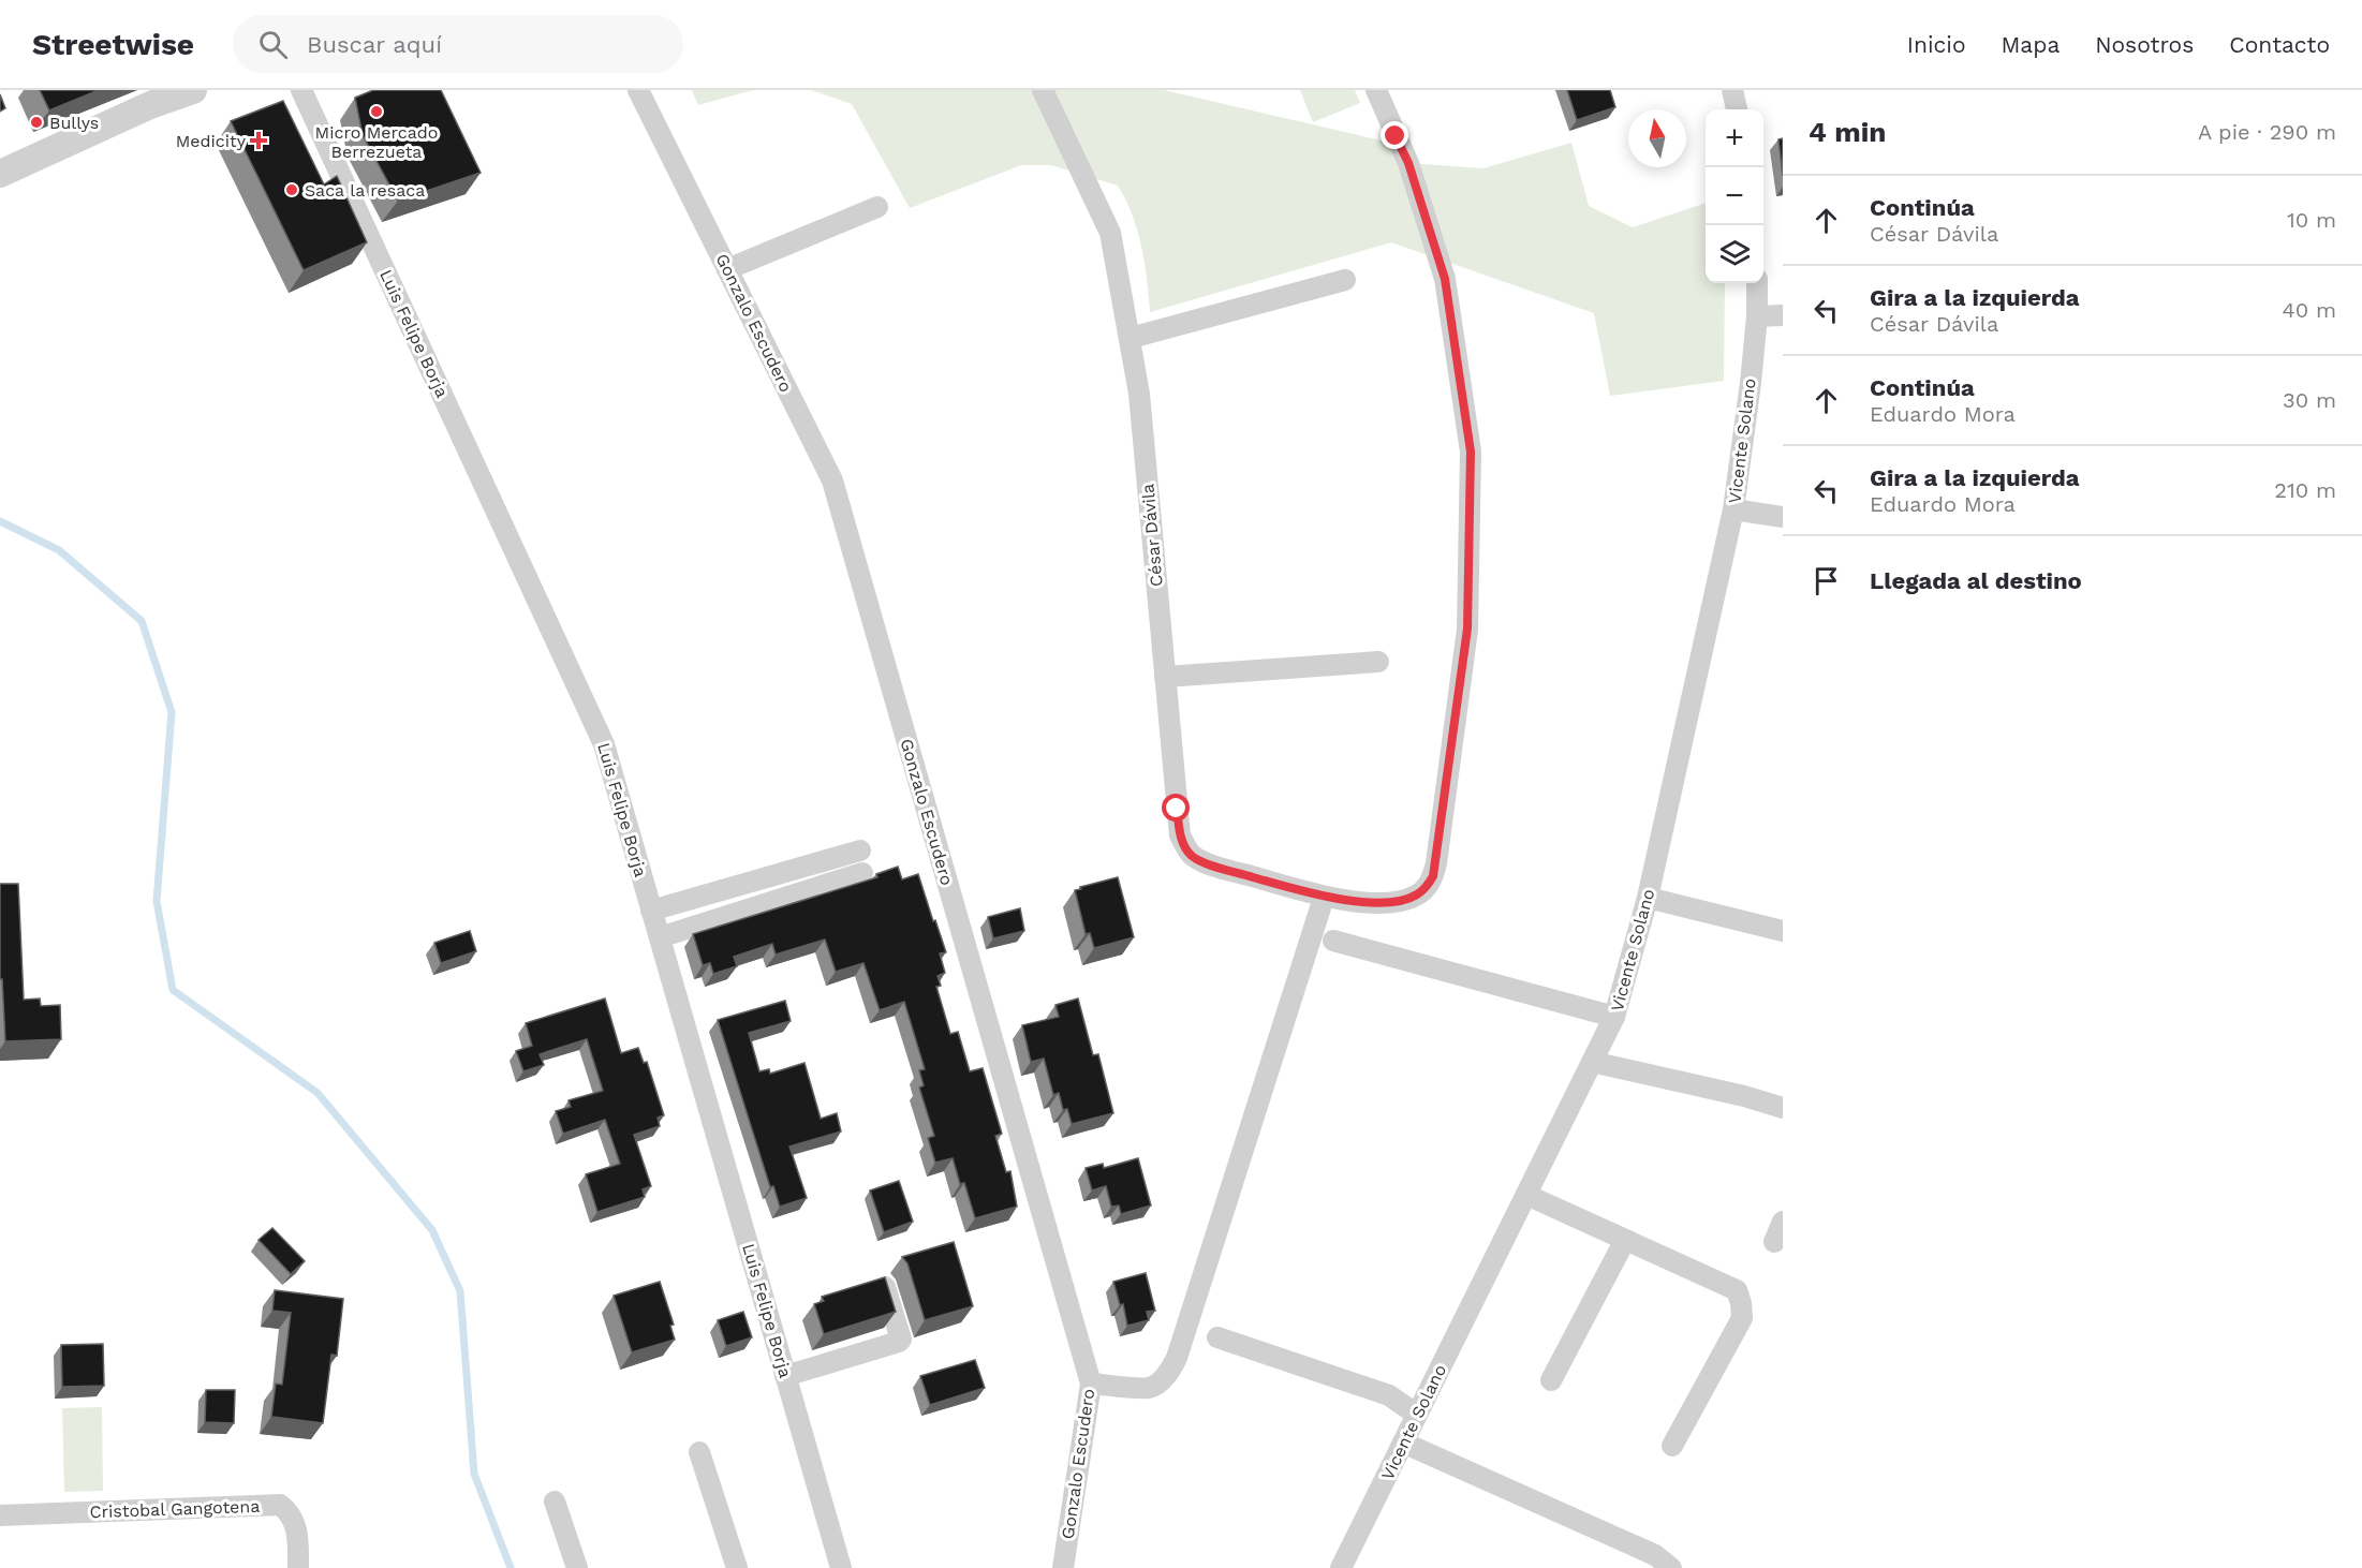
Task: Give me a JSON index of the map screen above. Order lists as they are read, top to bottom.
{
  "streets": {
    "street": [
      "Gonzalo Escudero",
      "Luis Felipe Borja",
      "Vicente Solano",
      "César Dávila",
      "Cristobal Gangotena"
    ]
  },
  "places": {
    "other": ["Micro Mercado Berrezueta", "Bullys", "Saca la resaca"],
    "health": ["Medicity"]
  },
  "north": "top",
  "page": {
    "header": "Streetwise",
    "search": "Buscar aquí",
    "nav": [
      "Inicio",
      "Mapa",
      "Nosotros",
      "Contacto"
    ],
    "heading": ["4 min", "A pie · 290 m"],
    "map_buttons": ["+", "−"],
    "list": [
      ["Continúa", "César Dávila", "10 m"],
      ["Gira a la izquierda", "César Dávila", "40 m"],
      ["Continúa", "Eduardo Mora", "30 m"],
      ["Gira a la izquierda", "Eduardo Mora", "210 m"],
      "Llegada al destino"
    ]
  }
}
